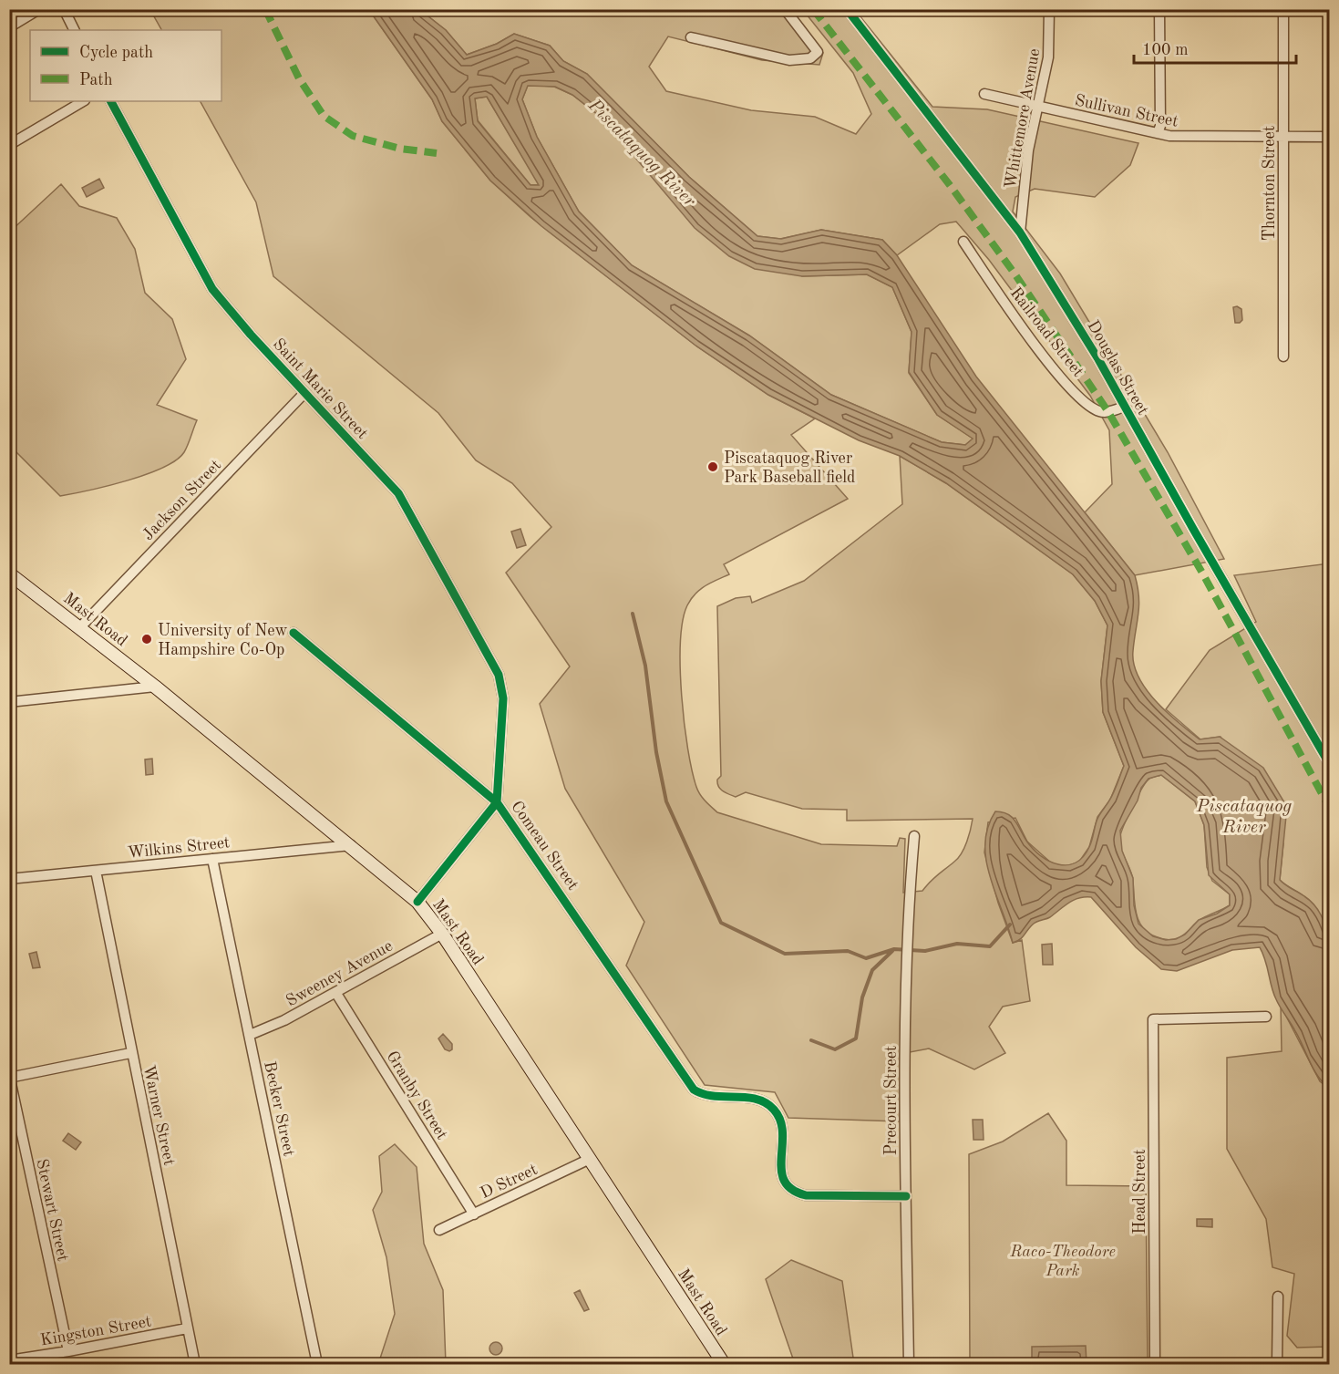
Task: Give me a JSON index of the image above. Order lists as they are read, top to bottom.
{
  "streets": {
    "main road": ["Mast Road"],
    "street": [
      "Sullivan Street",
      "Whittemore Avenue",
      "Thornton Street",
      "Railroad Street",
      "Douglas Street",
      "Saint Marie Street",
      "Jackson Street",
      "Comeau Street",
      "Wilkins Street",
      "Sweeney Avenue",
      "Granby Street",
      "Precourt Street",
      "Becker Street",
      "Warner Street",
      "D Street",
      "Head Street",
      "Stewart Street",
      "Kingston Street"
    ]
  },
  "crossings": [
    ["Sullivan Street", "Whittemore Avenue"],
    ["Sullivan Street", "Thornton Street"],
    ["Whittemore Avenue", "Douglas Street"],
    ["Railroad Street", "Douglas Street"],
    ["Saint Marie Street", "Jackson Street"],
    ["Saint Marie Street", "Comeau Street"],
    ["Jackson Street", "Mast Road"],
    ["Mast Road", "Wilkins Street"],
    ["Mast Road", "Sweeney Avenue"],
    ["Mast Road", "D Street"],
    ["Comeau Street", "Precourt Street"],
    ["Wilkins Street", "Becker Street"],
    ["Wilkins Street", "Warner Street"],
    ["Sweeney Avenue", "Granby Street"],
    ["Sweeney Avenue", "Becker Street"],
    ["Granby Street", "D Street"],
    ["Warner Street", "Kingston Street"],
    ["Stewart Street", "Kingston Street"]
  ],
  "water": ["Piscataquog River"],
  "parks": ["Raco-Theodore Park"],
  "places": ["Piscataquog River Park Baseball field", "University of New Hampshire Co-Op"],
  "legend": ["Cycle path", "Path"],
  "scale_bar": "100 m"
}
